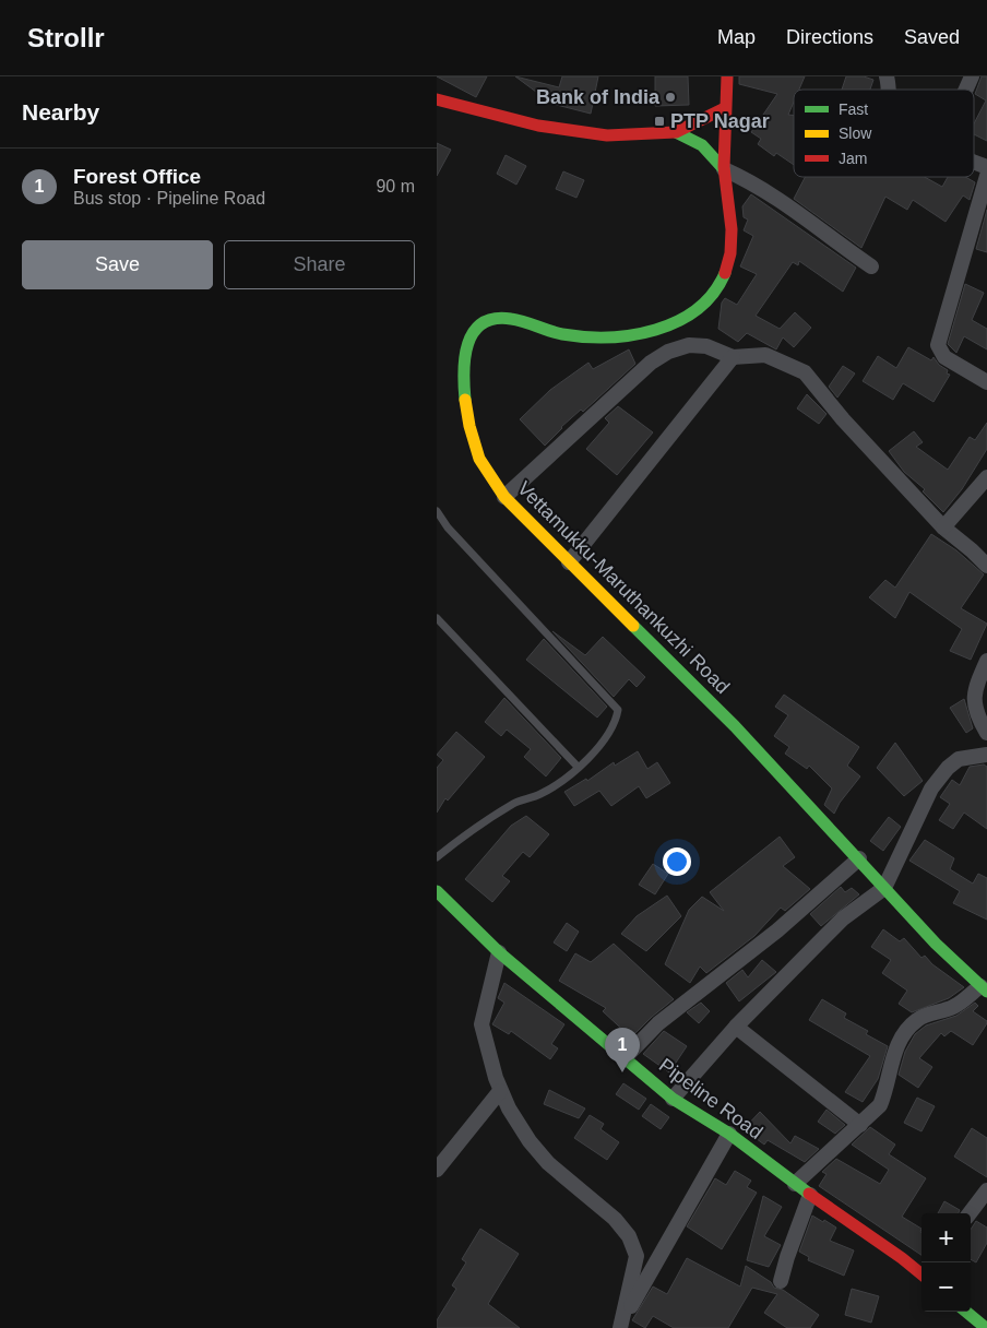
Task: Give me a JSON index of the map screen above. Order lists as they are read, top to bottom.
{
  "streets": {
    "main road": ["Vettamukku-Maruthankuzhi Road", "Pipeline Road"]
  },
  "places": {
    "other": ["Bank of India"],
    "transit": ["PTP Nagar"]
  },
  "legend": ["Fast", "Slow", "Jam"],
  "page": {
    "header": "Strollr",
    "nav": ["Map", "Directions", "Saved"],
    "heading": "Nearby",
    "list": [
      {
        "mark": "1",
        "name": "Forest Office",
        "note": "Bus stop · Pipeline Road",
        "value": "90 m"
      }
    ],
    "buttons": ["Save", "Share"],
    "pins": "1",
    "map_buttons": ["+", "−"]
  }
}
